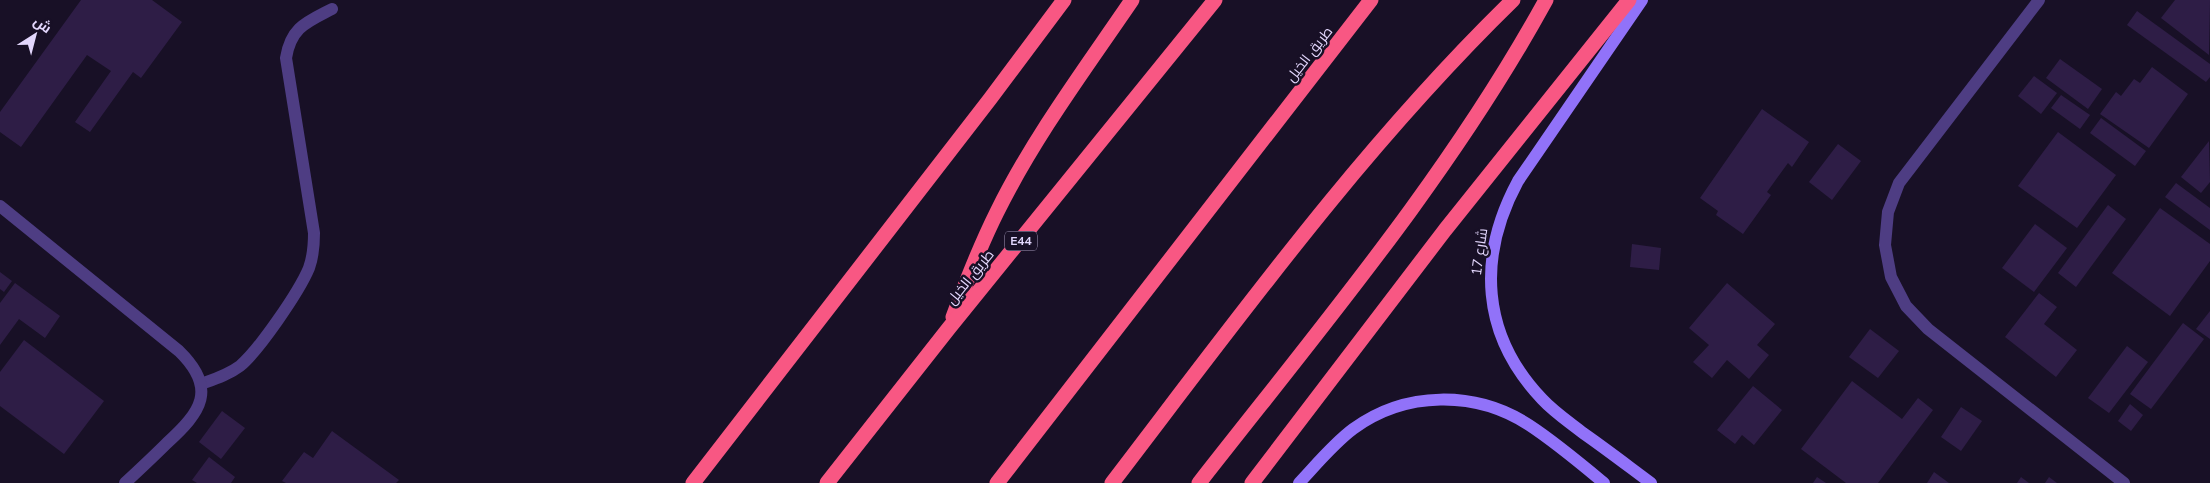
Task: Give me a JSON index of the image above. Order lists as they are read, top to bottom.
{
  "streets": {
    "highway": ["طريق الخيل", "E44"],
    "street": ["17 شارع"]
  },
  "north": "top right"
}
